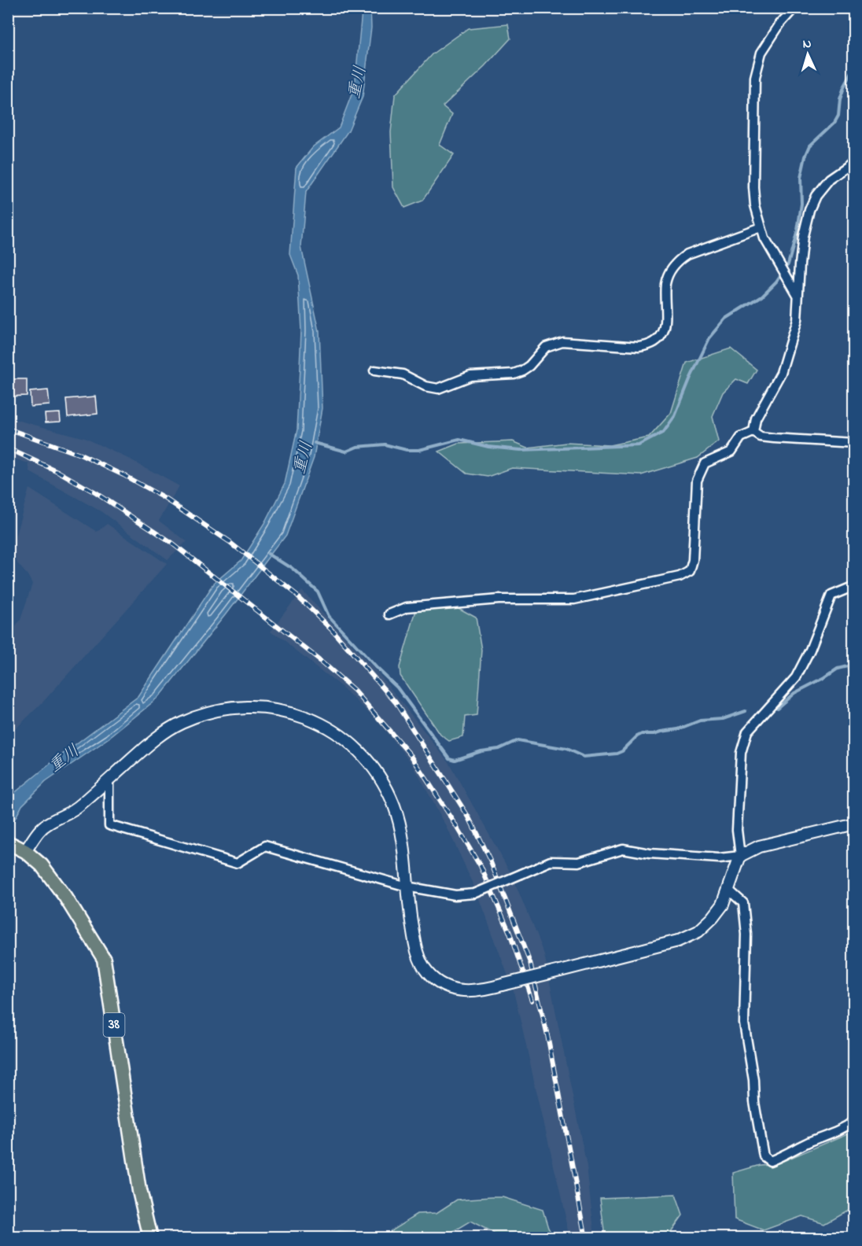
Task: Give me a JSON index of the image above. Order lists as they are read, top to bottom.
{
  "streets": {
    "main road": ["38"]
  },
  "water": ["重川"],
  "north": "top"
}
